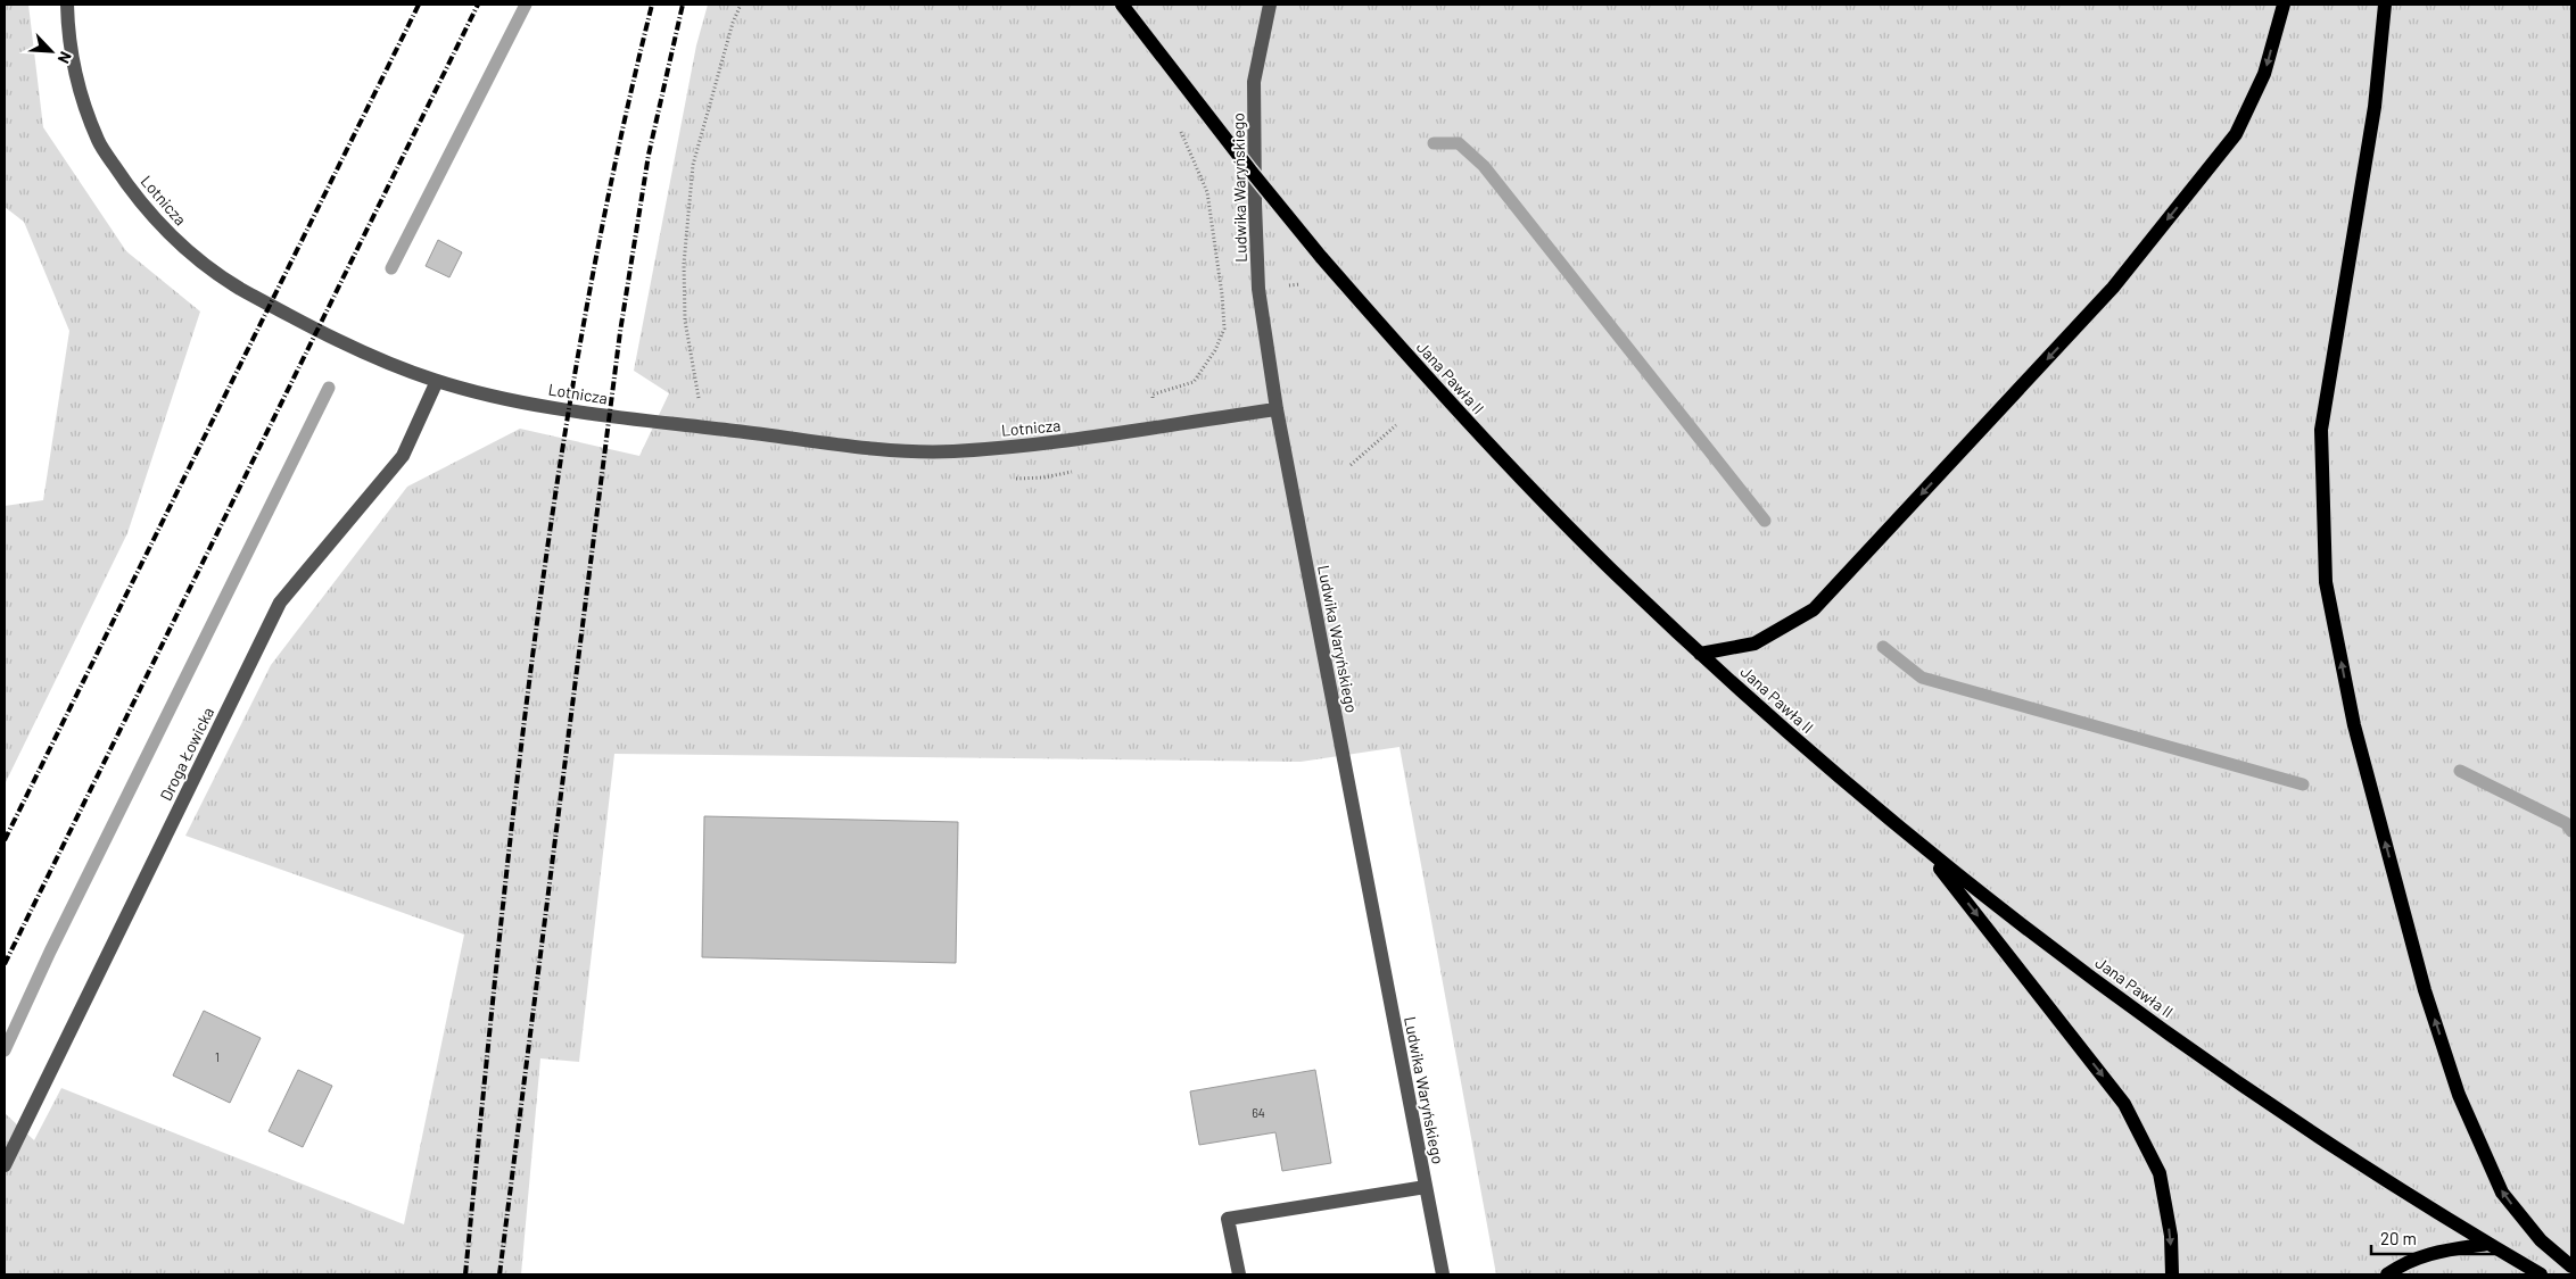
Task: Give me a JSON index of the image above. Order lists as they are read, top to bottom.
{
  "streets": {
    "main road": ["Jana Pawła II"],
    "street": ["Ludwika Waryńskiego", "Lotnicza", "Droga Łowicka"]
  },
  "crossings": [
    ["Ludwika Waryńskiego", "Lotnicza"],
    ["Lotnicza", "Droga Łowicka"]
  ],
  "house_numbers": ["1", "64"],
  "scale_bar": "20 m",
  "north": "bottom right"
}
